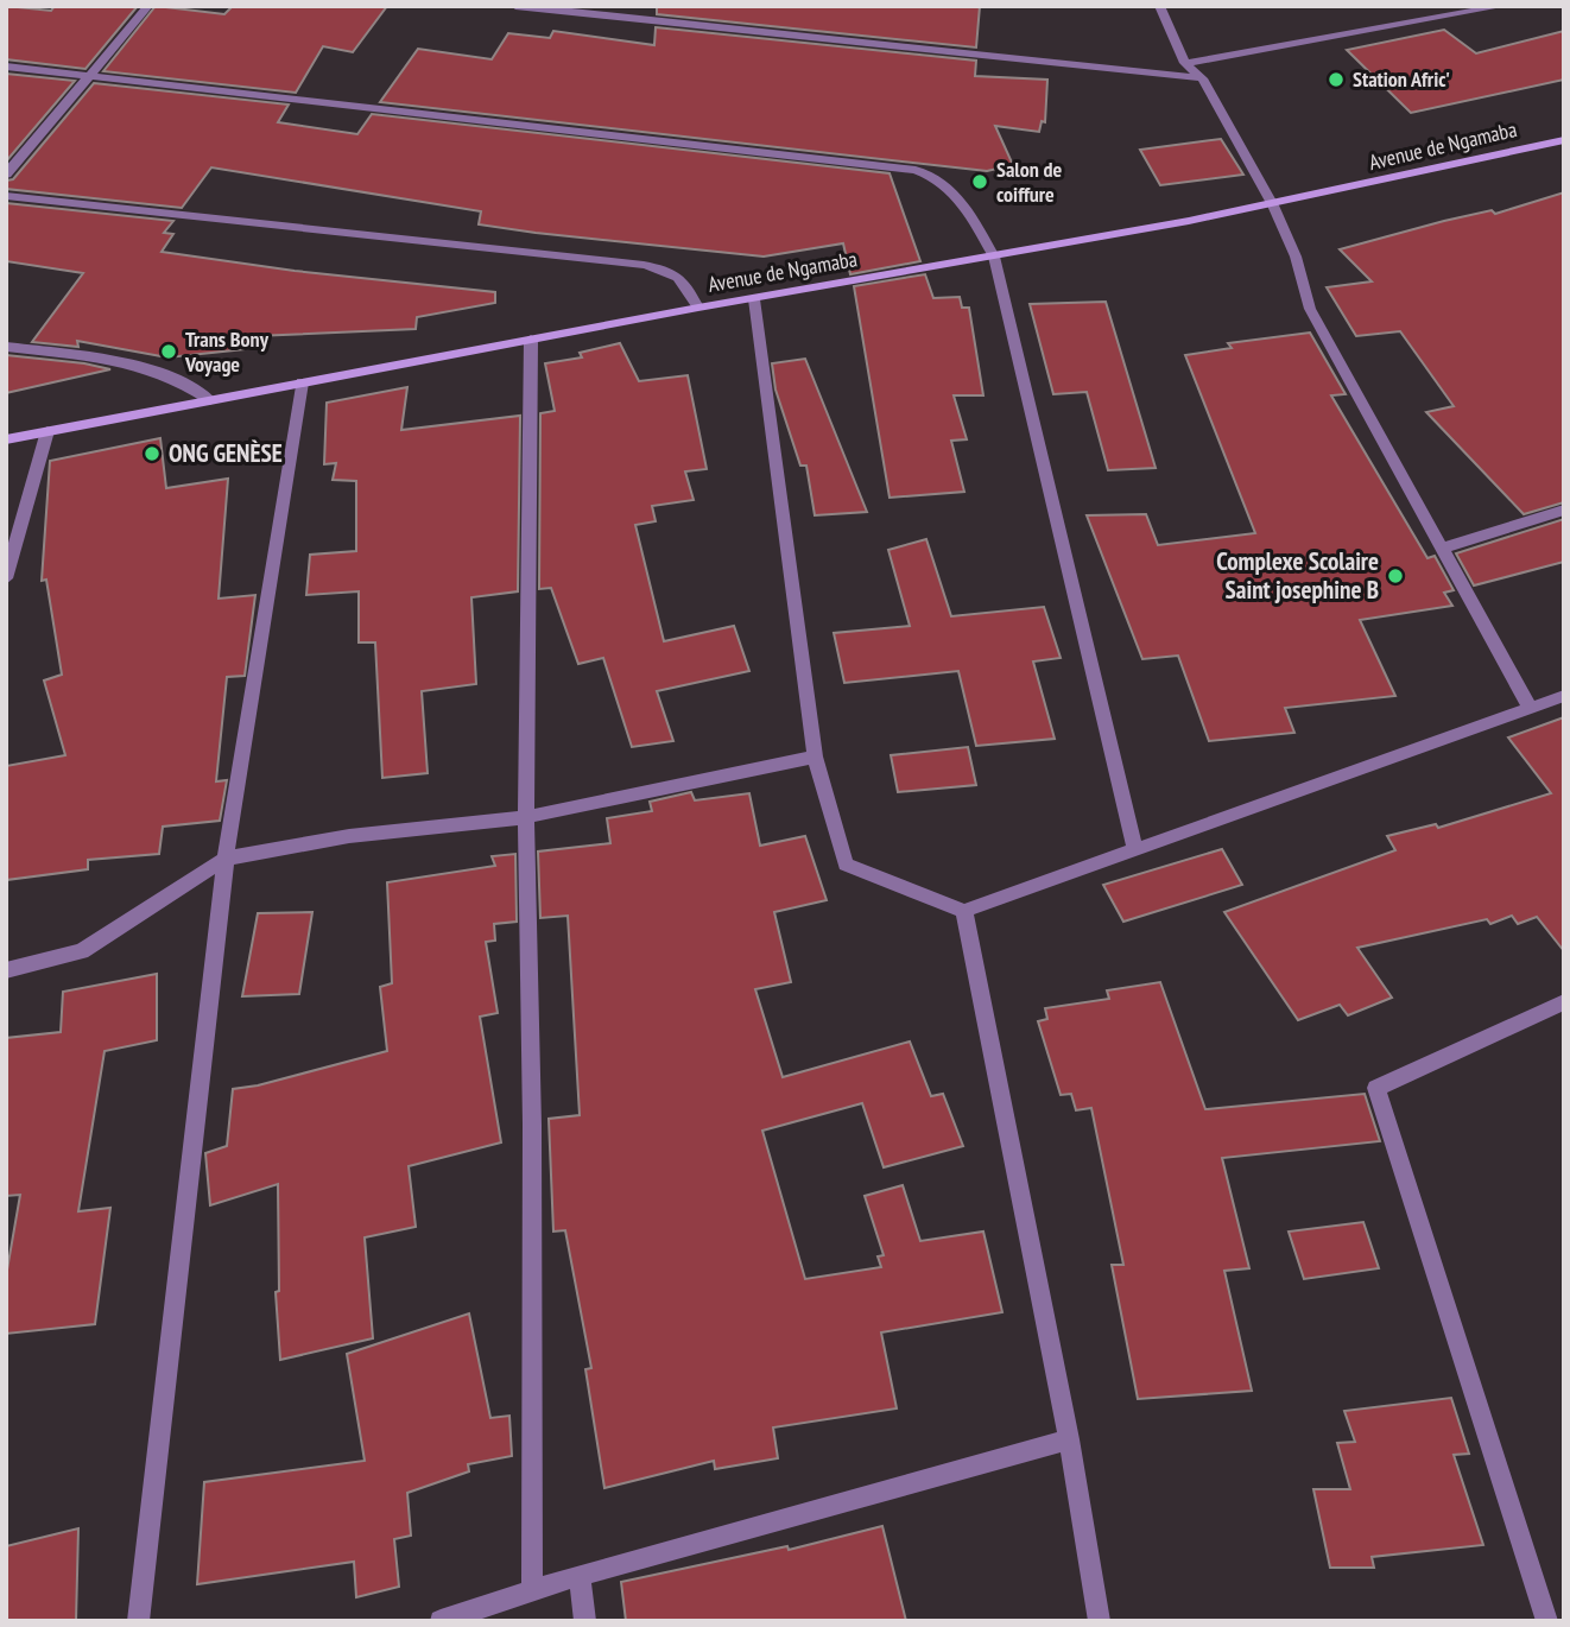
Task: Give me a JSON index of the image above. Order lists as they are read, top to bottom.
{
  "streets": {
    "main road": ["Avenue de Ngamaba"]
  },
  "places": [
    "Station Afric'",
    "Salon de coiffure",
    "Trans Bony Voyage",
    "ONG GENÈSE",
    "Complexe Scolaire Saint josephine B"
  ]
}
